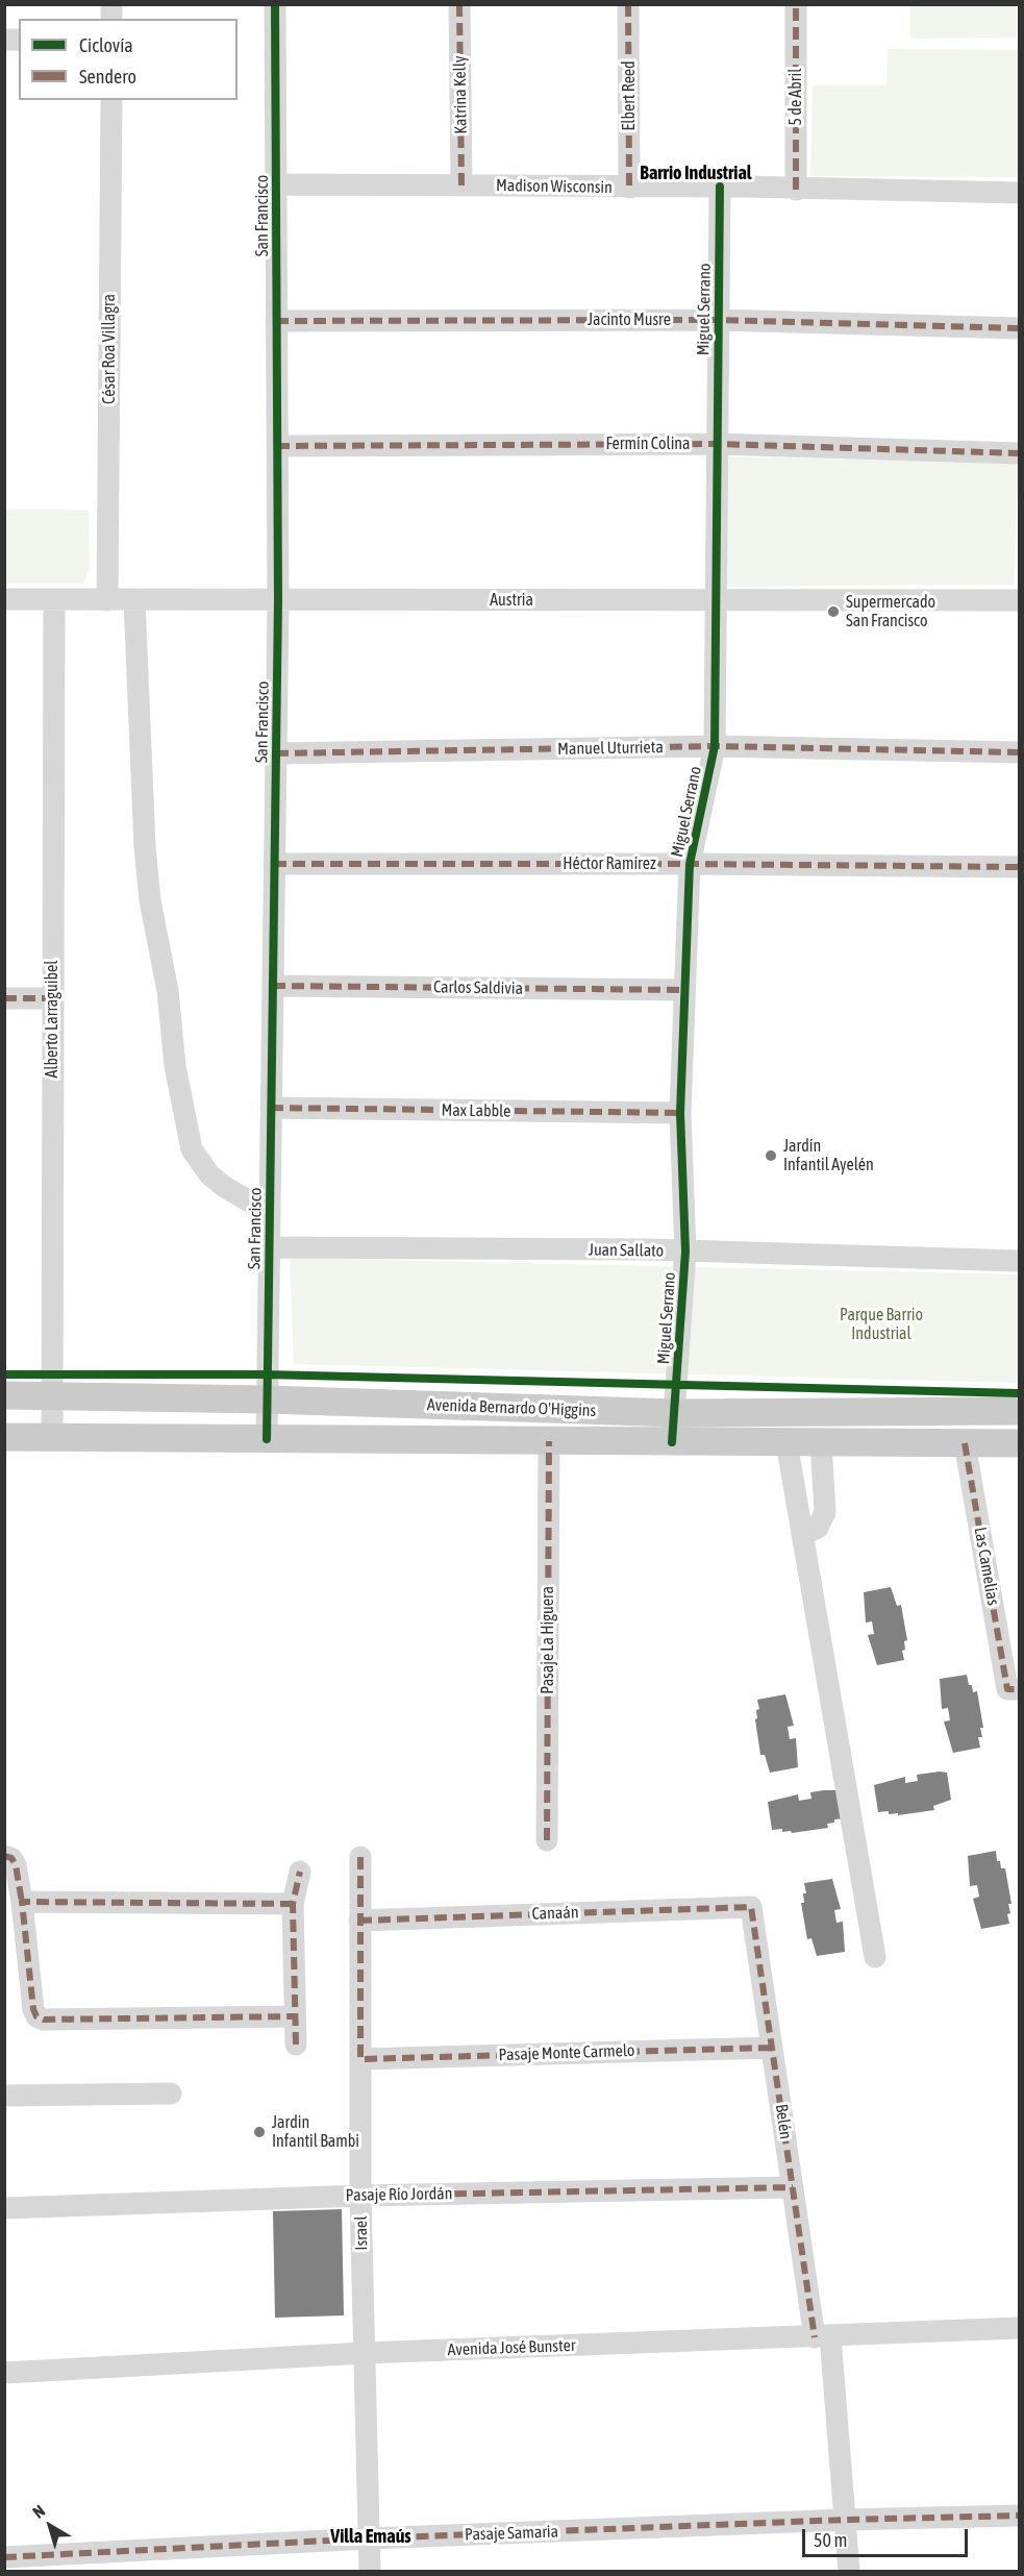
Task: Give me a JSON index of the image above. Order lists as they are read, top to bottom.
{
  "streets": {
    "main road": ["Avenida Bernardo O'Higgins"],
    "street": [
      "Katrina Kelly",
      "Elbert Reed",
      "5 de Abril",
      "Madison Wisconsin",
      "San Francisco",
      "Miguel Serrano",
      "Jacinto Musre",
      "César Roa Villagra",
      "Fermín Colina",
      "Austria",
      "Manuel Uturrieta",
      "Héctor Ramírez",
      "Carlos Saldivia",
      "Alberto Larraguibel",
      "Max Labble",
      "Juan Sallato",
      "Las Camelias",
      "Pasaje La Higuera",
      "Canaán",
      "Pasaje Monte Carmelo",
      "Belén",
      "Pasaje Río Jordán",
      "Israel",
      "Avenida José Bunster",
      "Pasaje Samaria"
    ]
  },
  "crossings": [
    ["Katrina Kelly", "Madison Wisconsin"],
    ["Elbert Reed", "Madison Wisconsin"],
    ["5 de Abril", "Madison Wisconsin"],
    ["Madison Wisconsin", "San Francisco"],
    ["Madison Wisconsin", "Miguel Serrano"],
    ["San Francisco", "Jacinto Musre"],
    ["San Francisco", "Fermín Colina"],
    ["San Francisco", "Austria"],
    ["San Francisco", "Manuel Uturrieta"],
    ["San Francisco", "Héctor Ramírez"],
    ["San Francisco", "Carlos Saldivia"],
    ["San Francisco", "Max Labble"],
    ["San Francisco", "Juan Sallato"],
    ["San Francisco", "Avenida Bernardo O'Higgins"],
    ["Miguel Serrano", "Jacinto Musre"],
    ["Miguel Serrano", "Fermín Colina"],
    ["Miguel Serrano", "Austria"],
    ["Miguel Serrano", "Manuel Uturrieta"],
    ["Miguel Serrano", "Héctor Ramírez"],
    ["Miguel Serrano", "Carlos Saldivia"],
    ["Miguel Serrano", "Max Labble"],
    ["Miguel Serrano", "Juan Sallato"],
    ["Miguel Serrano", "Avenida Bernardo O'Higgins"],
    ["César Roa Villagra", "Austria"],
    ["Austria", "Alberto Larraguibel"],
    ["Alberto Larraguibel", "Avenida Bernardo O'Higgins"],
    ["Avenida Bernardo O'Higgins", "Las Camelias"],
    ["Avenida Bernardo O'Higgins", "Pasaje La Higuera"],
    ["Canaán", "Belén"],
    ["Canaán", "Israel"],
    ["Pasaje Monte Carmelo", "Belén"],
    ["Pasaje Monte Carmelo", "Israel"],
    ["Belén", "Pasaje Río Jordán"],
    ["Belén", "Avenida José Bunster"],
    ["Belén", "Pasaje Samaria"],
    ["Pasaje Río Jordán", "Israel"],
    ["Israel", "Avenida José Bunster"],
    ["Israel", "Pasaje Samaria"]
  ],
  "districts": ["Barrio Industrial", "Villa Emaús"],
  "parks": ["Parque Barrio Industrial"],
  "places": ["Supermercado San Francisco", "Jardín Infantil Ayelén", "Jardin Infantil Bambi"],
  "legend": ["Ciclovía", "Sendero"],
  "scale_bar": "50 m",
  "north": "top left"
}
